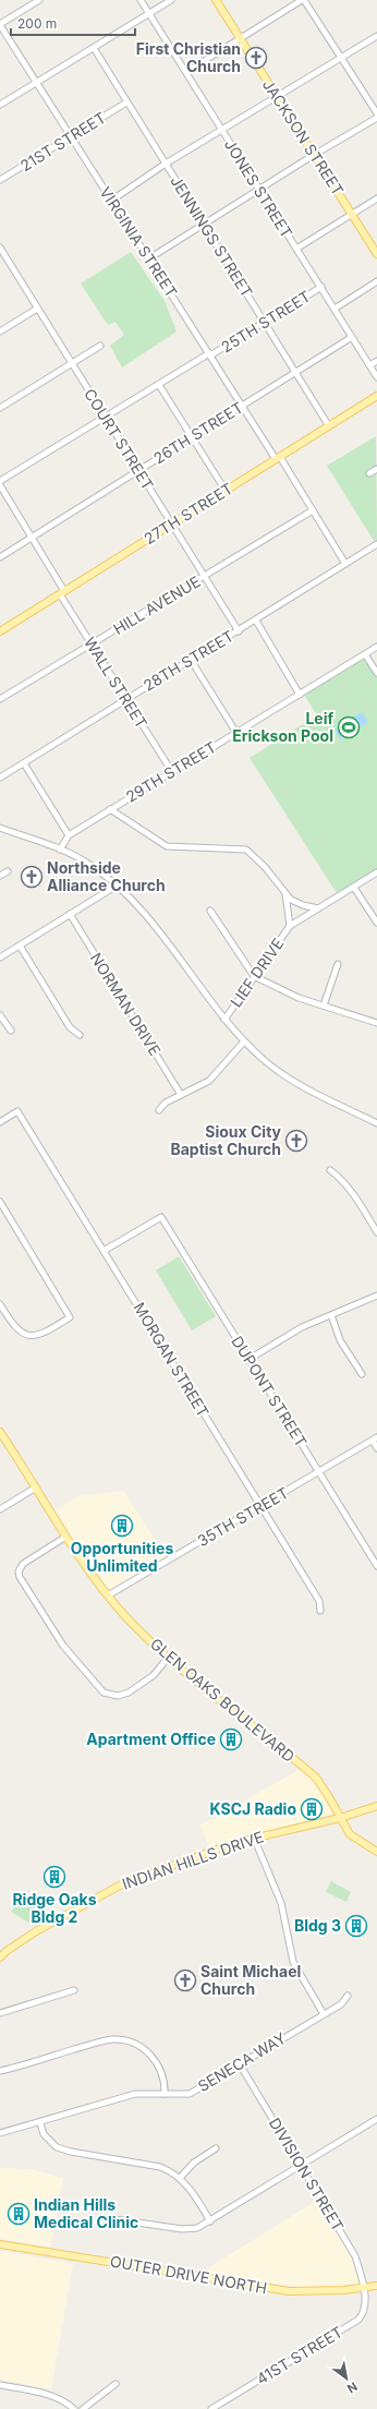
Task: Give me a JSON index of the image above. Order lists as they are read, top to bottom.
{
  "streets": {
    "main road": [
      "JACKSON STREET",
      "27TH STREET",
      "GLEN OAKS BOULEVARD",
      "INDIAN HILLS DRIVE",
      "OUTER DRIVE NORTH"
    ],
    "street": [
      "21ST STREET",
      "JONES STREET",
      "JENNINGS STREET",
      "VIRGINIA STREET",
      "25TH STREET",
      "26TH STREET",
      "COURT STREET",
      "HILL AVENUE",
      "28TH STREET",
      "WALL STREET",
      "29TH STREET",
      "LIEF DRIVE",
      "NORMAN DRIVE",
      "MORGAN STREET",
      "DUPONT STREET",
      "35TH STREET",
      "SENECA WAY",
      "DIVISION STREET",
      "41ST STREET"
    ]
  },
  "crossings": [
    ["21ST STREET", "JENNINGS STREET"],
    ["21ST STREET", "VIRGINIA STREET"],
    ["JONES STREET", "25TH STREET"],
    ["JONES STREET", "26TH STREET"],
    ["JENNINGS STREET", "25TH STREET"],
    ["JENNINGS STREET", "26TH STREET"],
    ["JENNINGS STREET", "27TH STREET"],
    ["VIRGINIA STREET", "25TH STREET"],
    ["VIRGINIA STREET", "26TH STREET"],
    ["VIRGINIA STREET", "27TH STREET"],
    ["VIRGINIA STREET", "HILL AVENUE"],
    ["VIRGINIA STREET", "28TH STREET"],
    ["25TH STREET", "COURT STREET"],
    ["26TH STREET", "COURT STREET"],
    ["26TH STREET", "WALL STREET"],
    ["COURT STREET", "27TH STREET"],
    ["COURT STREET", "HILL AVENUE"],
    ["COURT STREET", "28TH STREET"],
    ["27TH STREET", "WALL STREET"],
    ["HILL AVENUE", "WALL STREET"],
    ["28TH STREET", "WALL STREET"],
    ["WALL STREET", "29TH STREET"],
    ["MORGAN STREET", "DUPONT STREET"],
    ["MORGAN STREET", "35TH STREET"],
    ["DUPONT STREET", "35TH STREET"],
    ["35TH STREET", "GLEN OAKS BOULEVARD"],
    ["GLEN OAKS BOULEVARD", "INDIAN HILLS DRIVE"],
    ["SENECA WAY", "DIVISION STREET"],
    ["DIVISION STREET", "OUTER DRIVE NORTH"],
    ["DIVISION STREET", "41ST STREET"],
    ["OUTER DRIVE NORTH", "41ST STREET"]
  ],
  "places": {
    "church": [
      "First Christian Church",
      "Northside Alliance Church",
      "Sioux City Baptist Church",
      "Saint Michael Church"
    ],
    "sports": ["Leif Erickson Pool"],
    "building": [
      "Opportunities Unlimited",
      "Apartment Office",
      "KSCJ Radio",
      "Ridge Oaks Bldg 2",
      "Bldg 3",
      "Indian Hills Medical Clinic"
    ]
  },
  "scale_bar": "200 m",
  "north": "bottom right"
}
